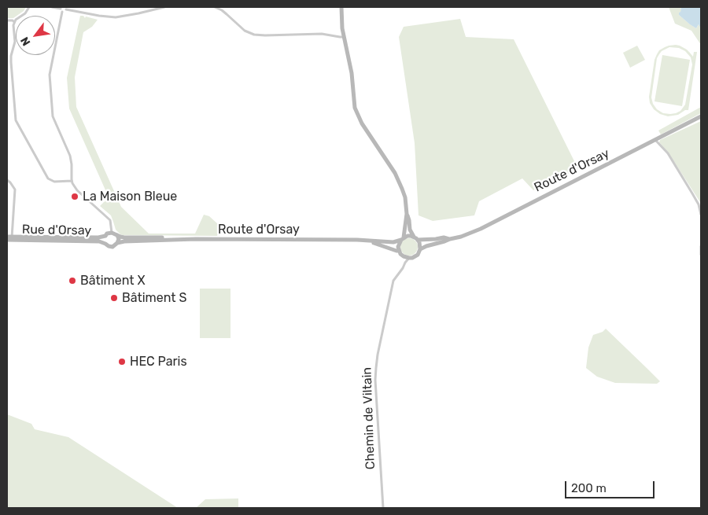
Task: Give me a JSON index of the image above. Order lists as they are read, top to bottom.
{
  "streets": {
    "main road": ["Route d'Orsay", "Rue d'Orsay"],
    "street": ["Chemin de Viltain"]
  },
  "crossings": [
    ["Route d'Orsay", "Rue d'Orsay"],
    ["Route d'Orsay", "Chemin de Viltain"]
  ],
  "places": [
    "La Maison Bleue",
    "Bâtiment X",
    "Bâtiment S",
    "HEC Paris"
  ],
  "scale_bar": "200 m",
  "north": "bottom left"
}
